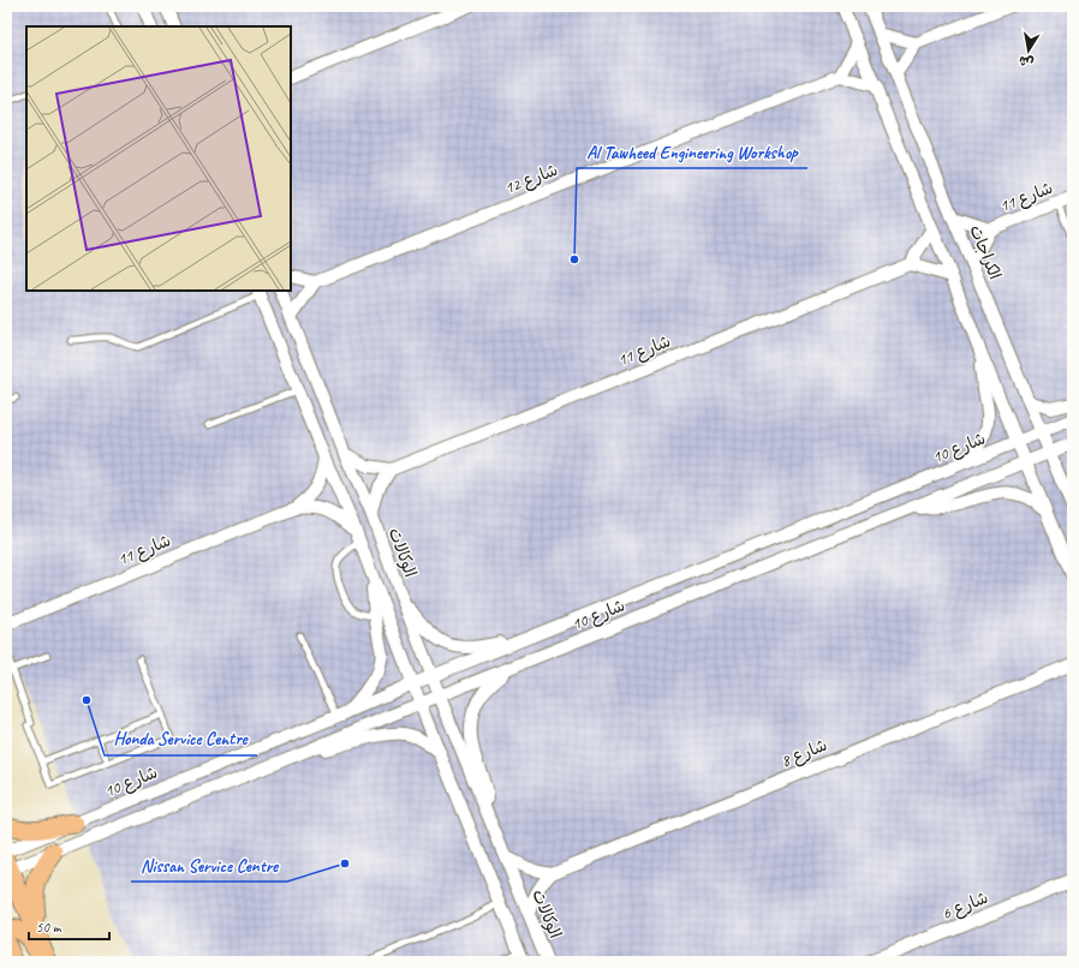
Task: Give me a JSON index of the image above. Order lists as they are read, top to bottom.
{
  "streets": {
    "street": [
      "شارع 12",
      "شارع 11",
      "الكراجات",
      "شارع 10",
      "الوكالات",
      "شارع 8",
      "شارع 6"
    ]
  },
  "crossings": [
    ["شارع 11", "الكراجات"],
    ["الكراجات", "شارع 10"],
    ["شارع 10", "الوكالات"],
    ["الوكالات", "شارع 8"]
  ],
  "places": ["Al Tawheed Engineering Workshop", "Honda Service Centre", "Nissan Service Centre"],
  "scale_bar": "50 m",
  "north": "bottom"
}
